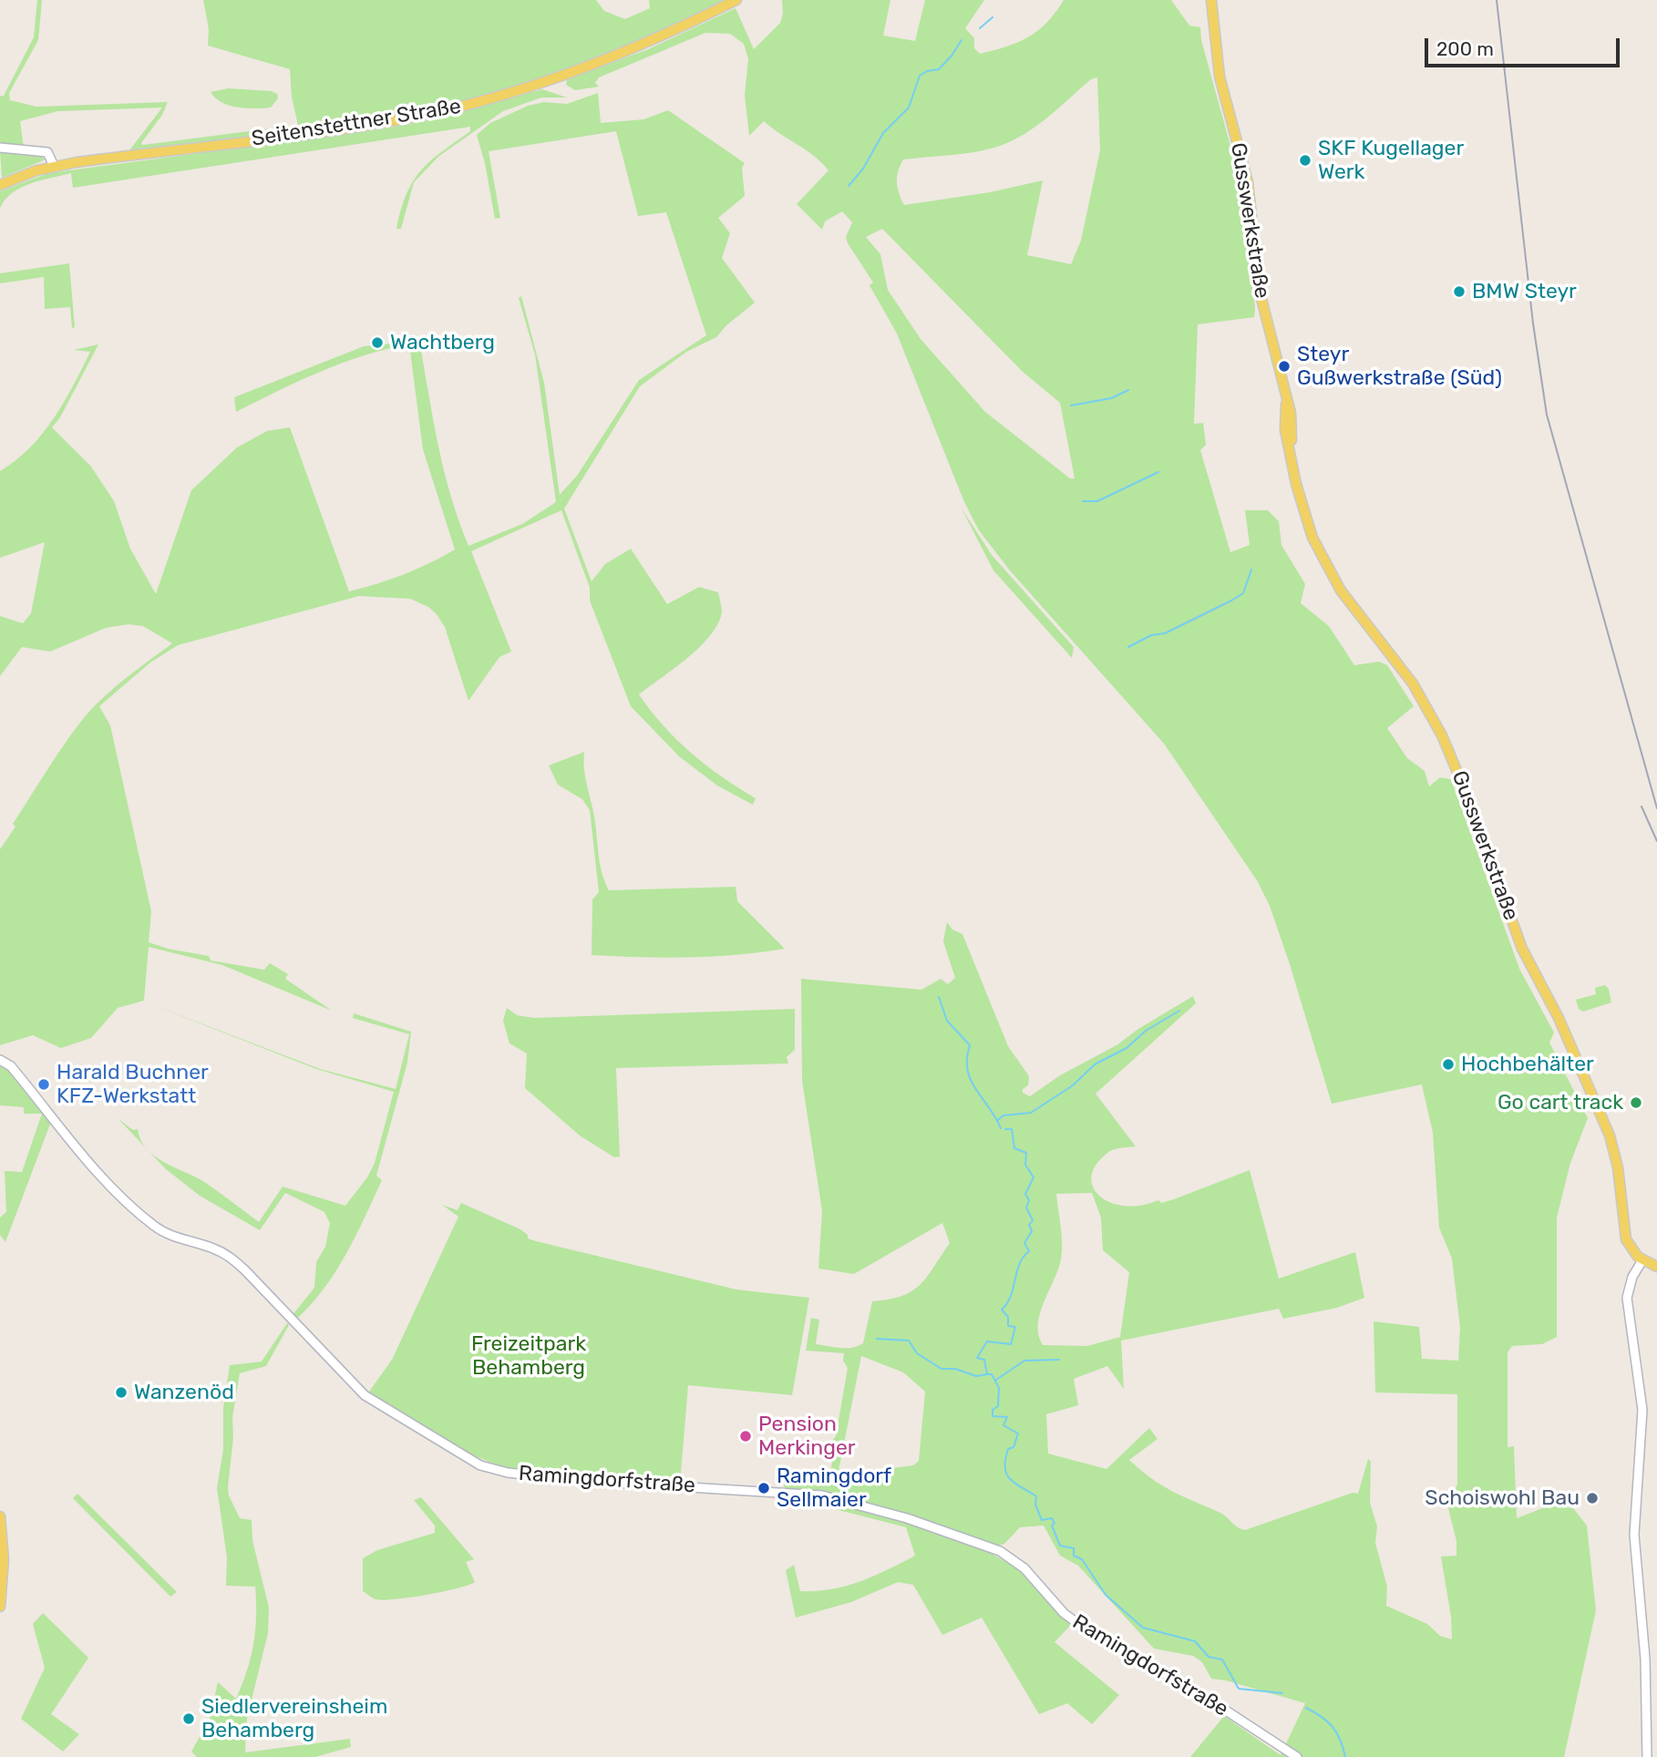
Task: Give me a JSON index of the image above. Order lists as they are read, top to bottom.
{
  "streets": {
    "main road": ["Seitenstettner Straße", "Gusswerkstraße"],
    "street": ["Ramingdorfstraße"]
  },
  "parks": ["Freizeitpark Behamberg"],
  "places": [
    "SKF Kugellager Werk",
    "BMW Steyr",
    "Wachtberg",
    "Steyr Gußwerkstraße (Süd)",
    "Hochbehälter",
    "Harald Buchner KFZ-Werkstatt",
    "Go cart track",
    "Wanzenöd",
    "Pension Merkinger",
    "Ramingdorf Sellmaier",
    "Schoiswohl Bau",
    "Siedlervereinsheim Behamberg"
  ],
  "scale_bar": "200 m"
}
